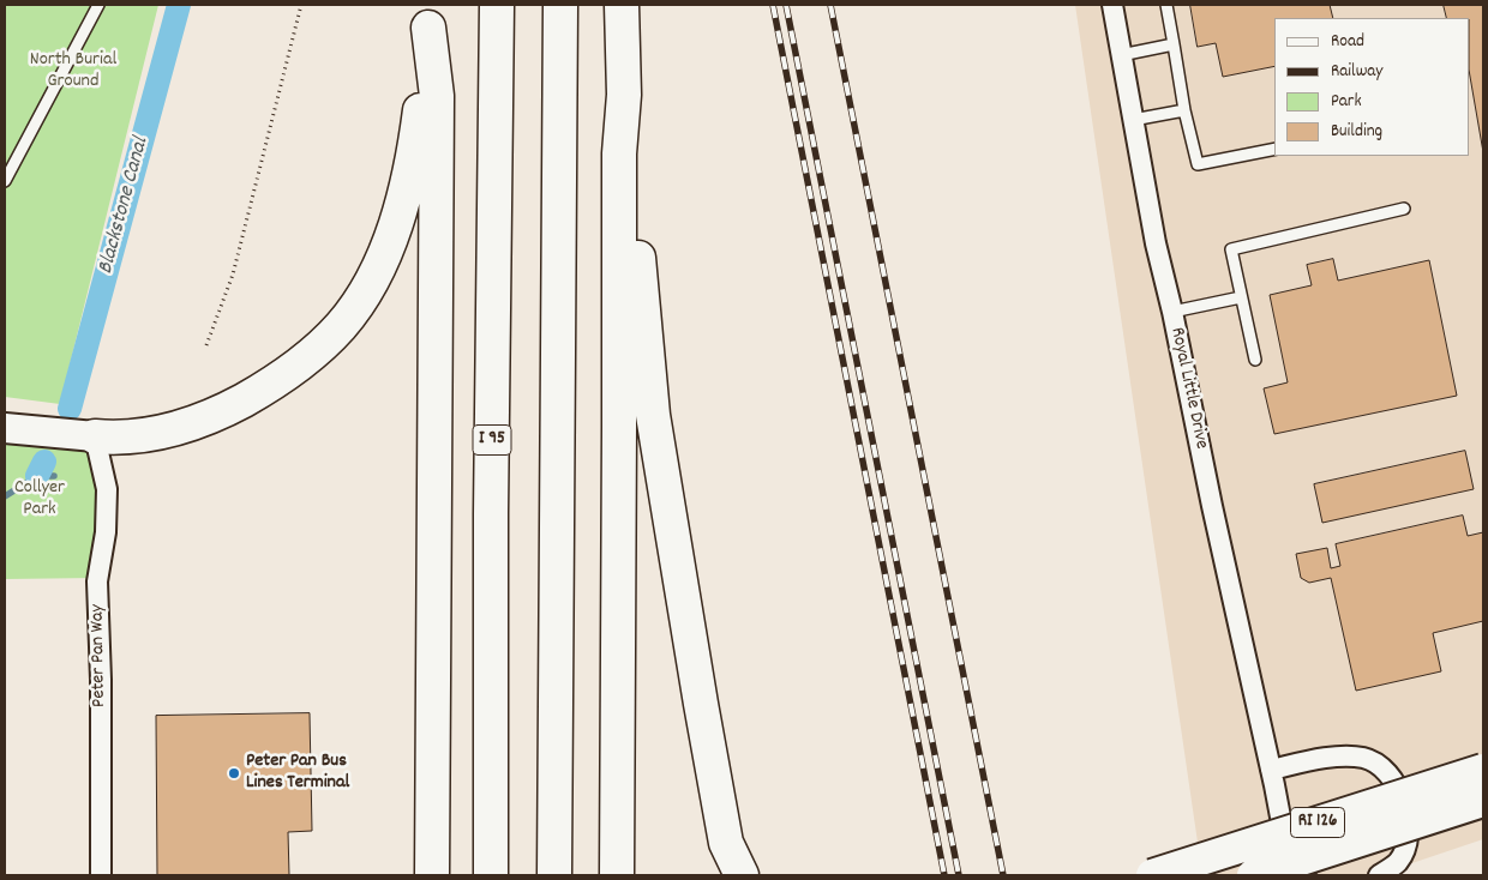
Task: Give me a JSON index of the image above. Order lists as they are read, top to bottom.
{
  "streets": {
    "highway": ["I 95"],
    "main road": ["RI 126"],
    "street": ["Royal Little Drive", "Peter Pan Way"]
  },
  "water": ["Blackstone Canal"],
  "parks": ["North Burial Ground", "Collyer Park"],
  "places": ["Peter Pan Bus Lines Terminal"],
  "legend": [
    "Road",
    "Railway",
    "Park",
    "Building"
  ]
}
